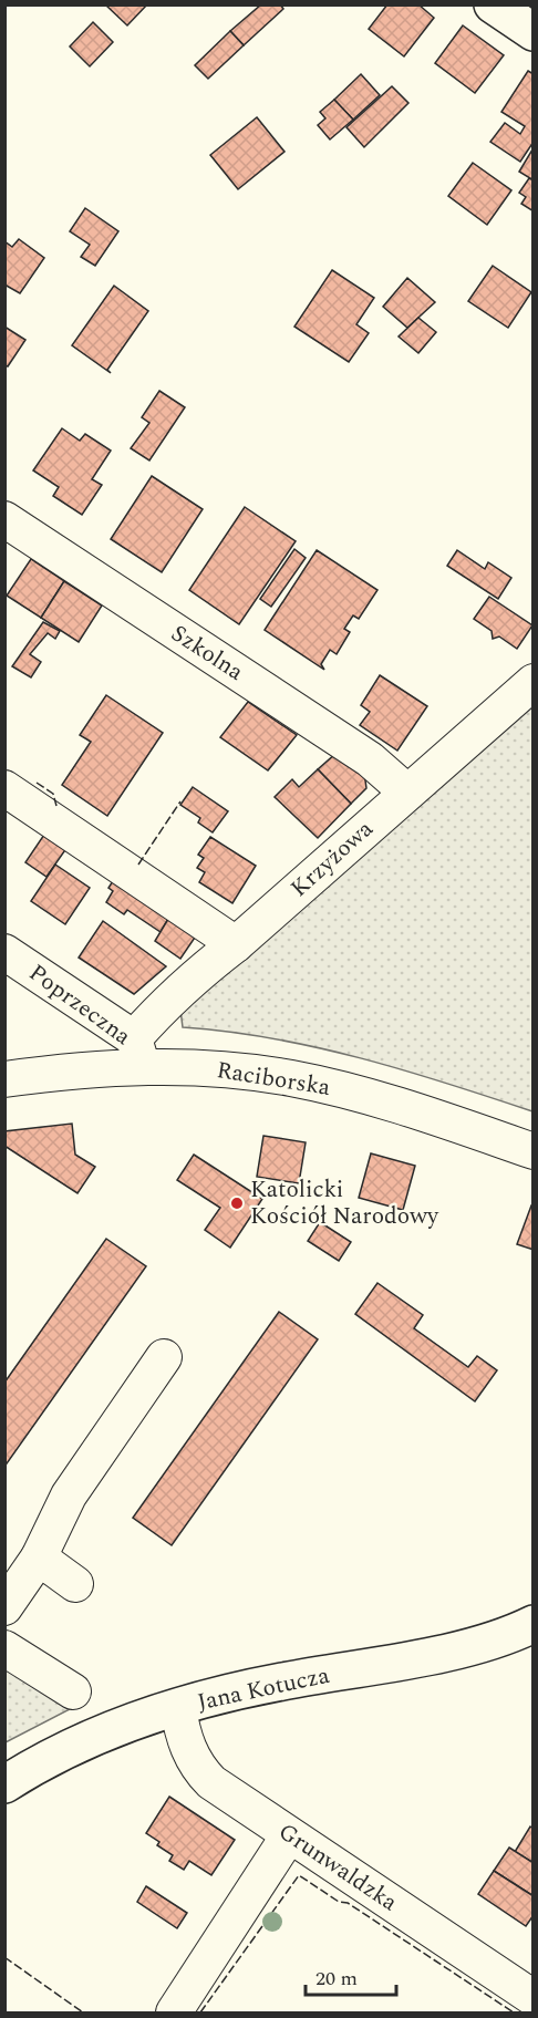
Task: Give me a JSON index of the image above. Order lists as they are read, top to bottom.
{
  "streets": {
    "main road": ["Jana Kotucza"],
    "street": [
      "Szkolna",
      "Krzyżowa",
      "Poprzeczna",
      "Raciborska",
      "Grunwaldzka"
    ]
  },
  "crossings": [
    ["Szkolna", "Krzyżowa"],
    ["Krzyżowa", "Poprzeczna"],
    ["Krzyżowa", "Raciborska"],
    ["Poprzeczna", "Raciborska"],
    ["Jana Kotucza", "Grunwaldzka"]
  ],
  "places": ["Katolicki Kościół Narodowy"],
  "scale_bar": "20 m"
}
